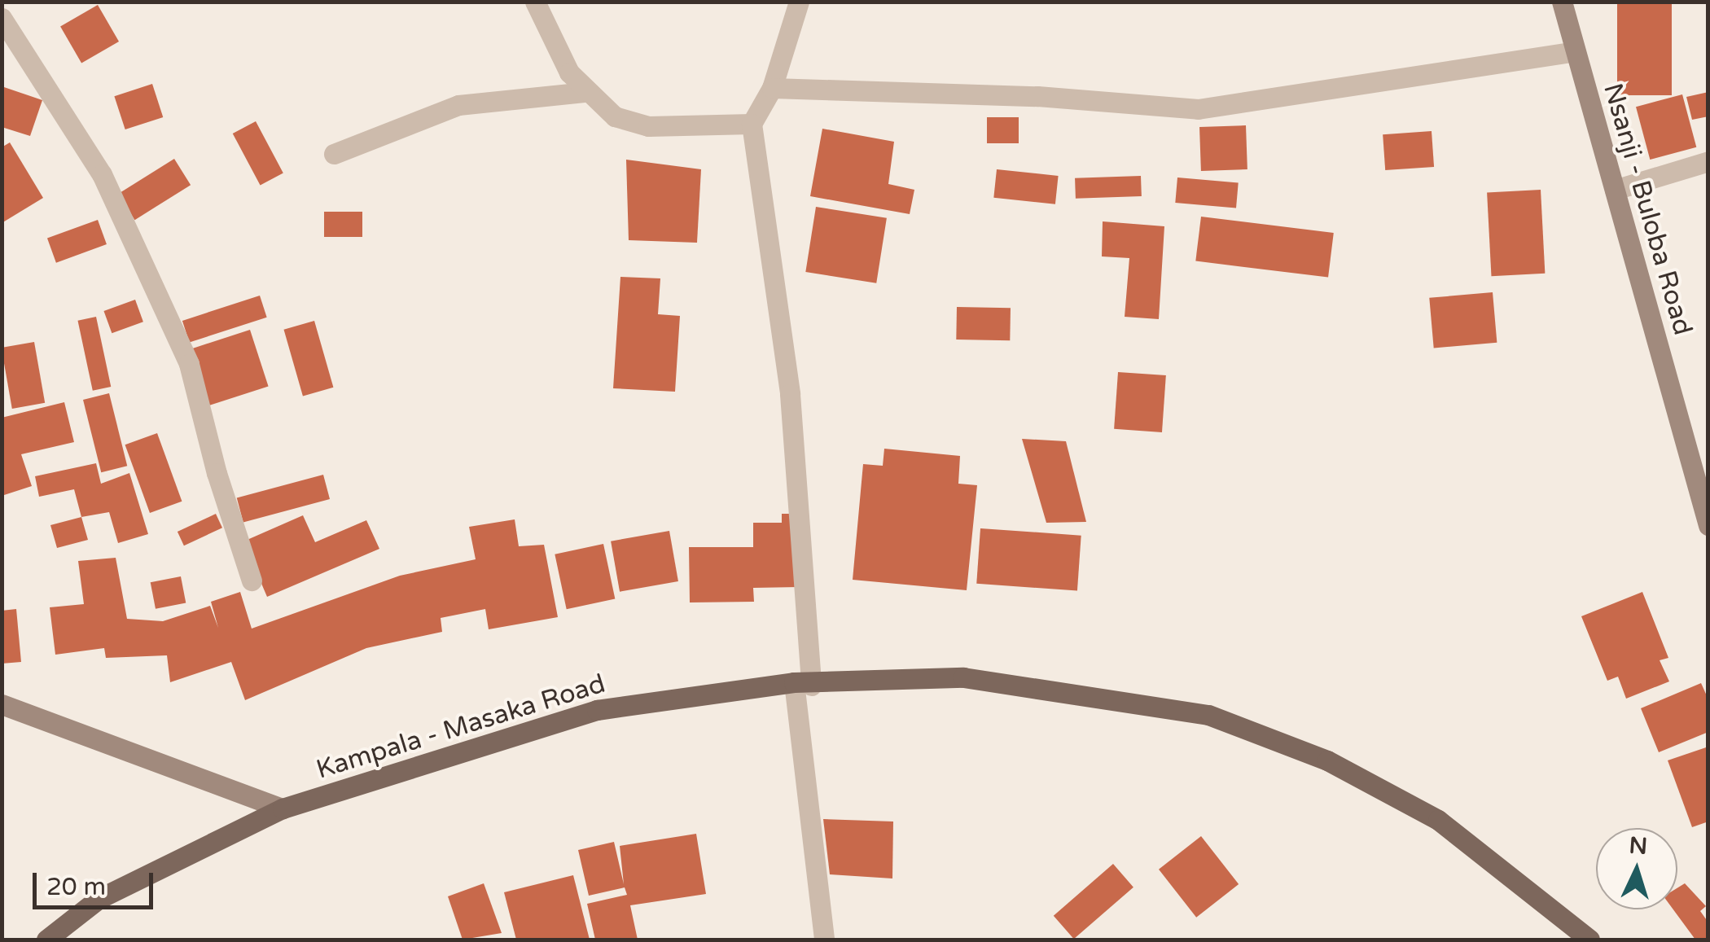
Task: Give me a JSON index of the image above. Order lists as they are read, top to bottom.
{
  "streets": {
    "main road": ["Nsanji - Buloba Road", "Kampala - Masaka Road"]
  },
  "scale_bar": "20 m",
  "north": "top"
}
